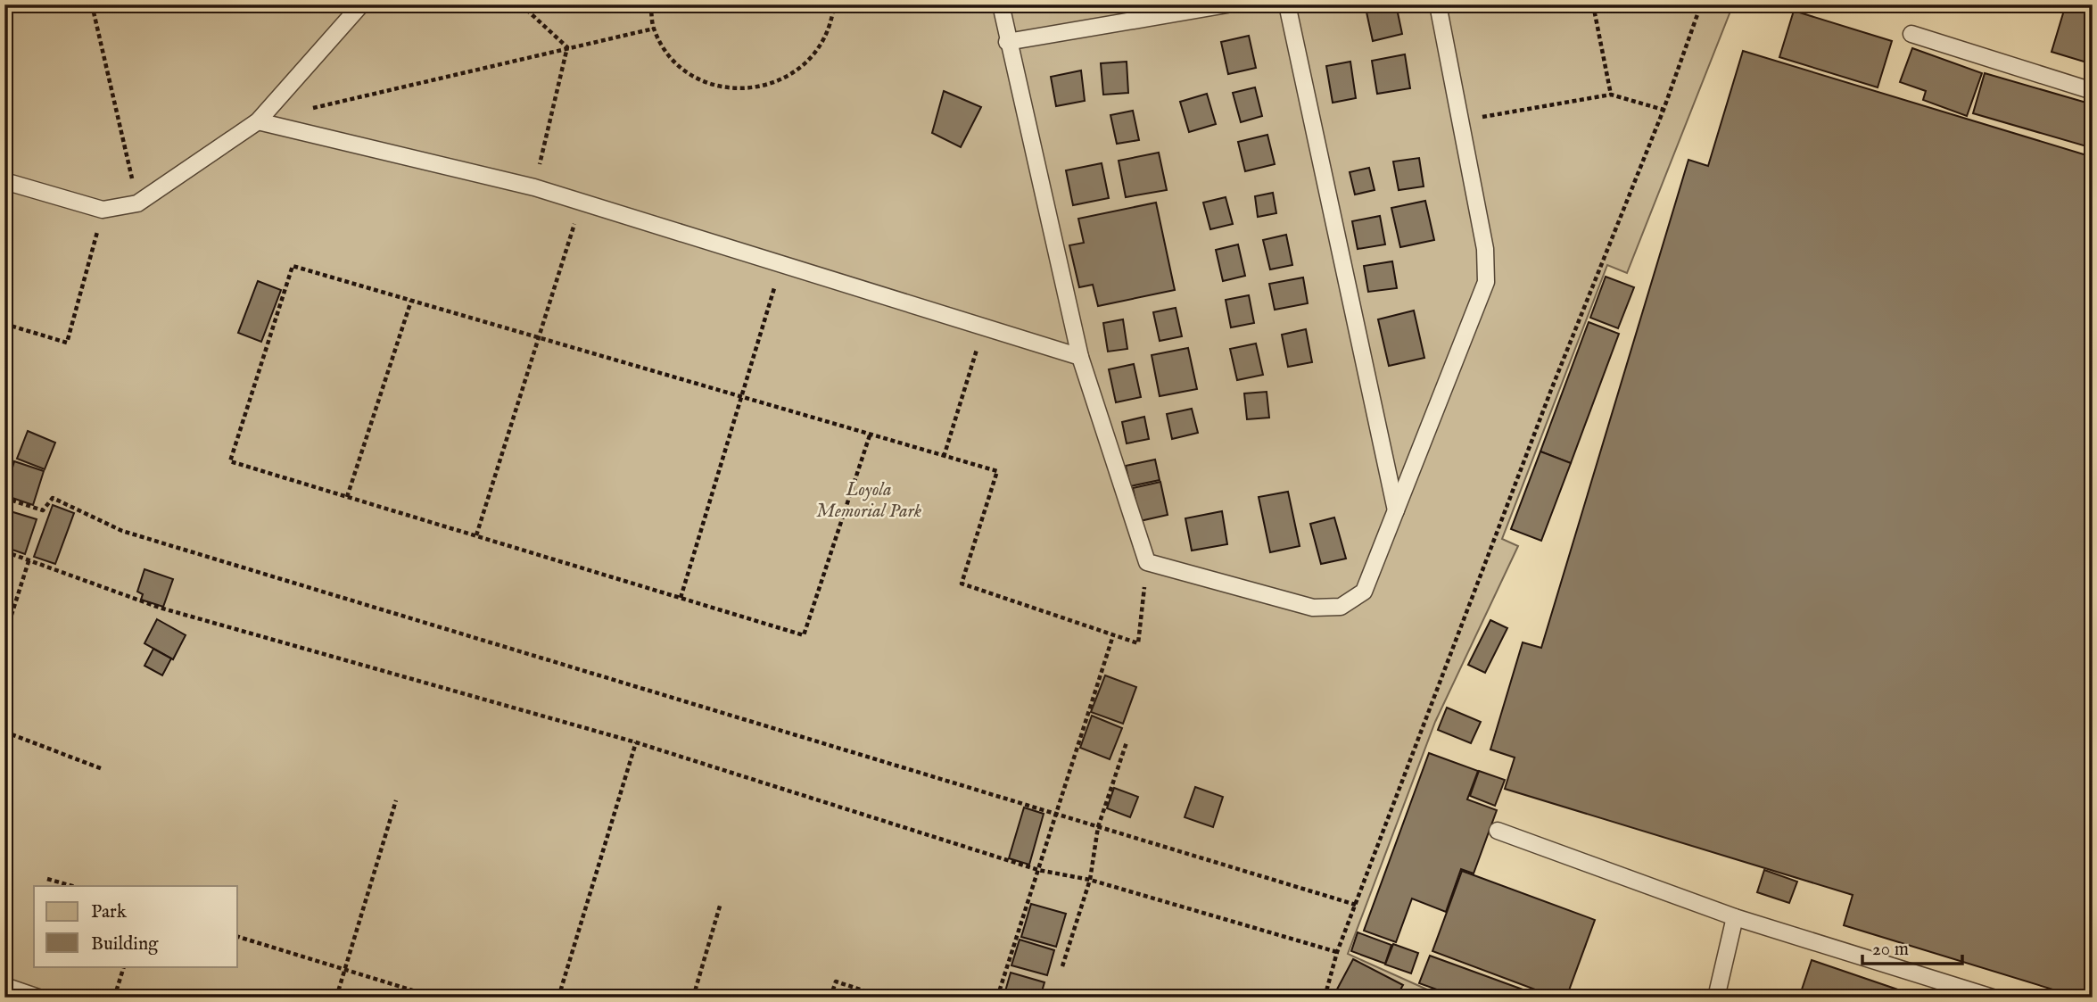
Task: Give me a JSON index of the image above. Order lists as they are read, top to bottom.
{
  "parks": ["Loyola Memorial Park"],
  "legend": ["Park", "Building"],
  "scale_bar": "20 m"
}
